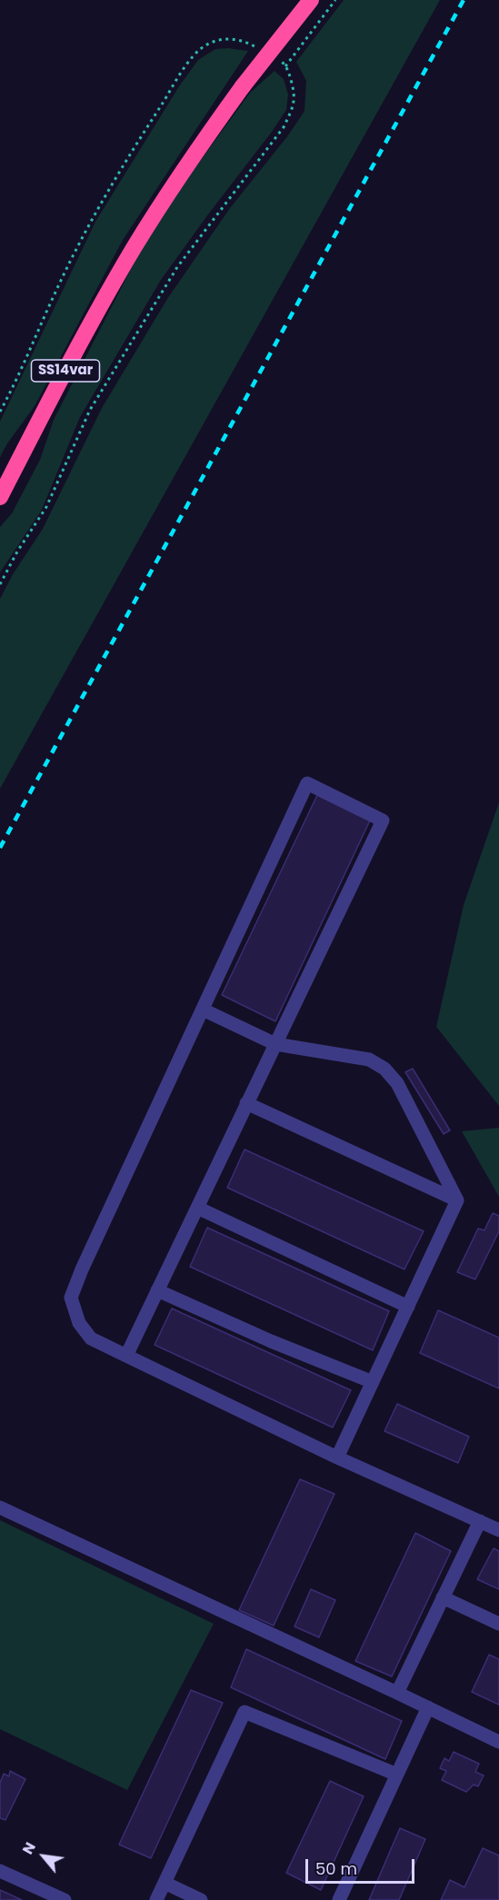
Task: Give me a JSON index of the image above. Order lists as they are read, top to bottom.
{
  "streets": {
    "highway": ["SS14var"]
  },
  "scale_bar": "50 m",
  "north": "top left"
}
